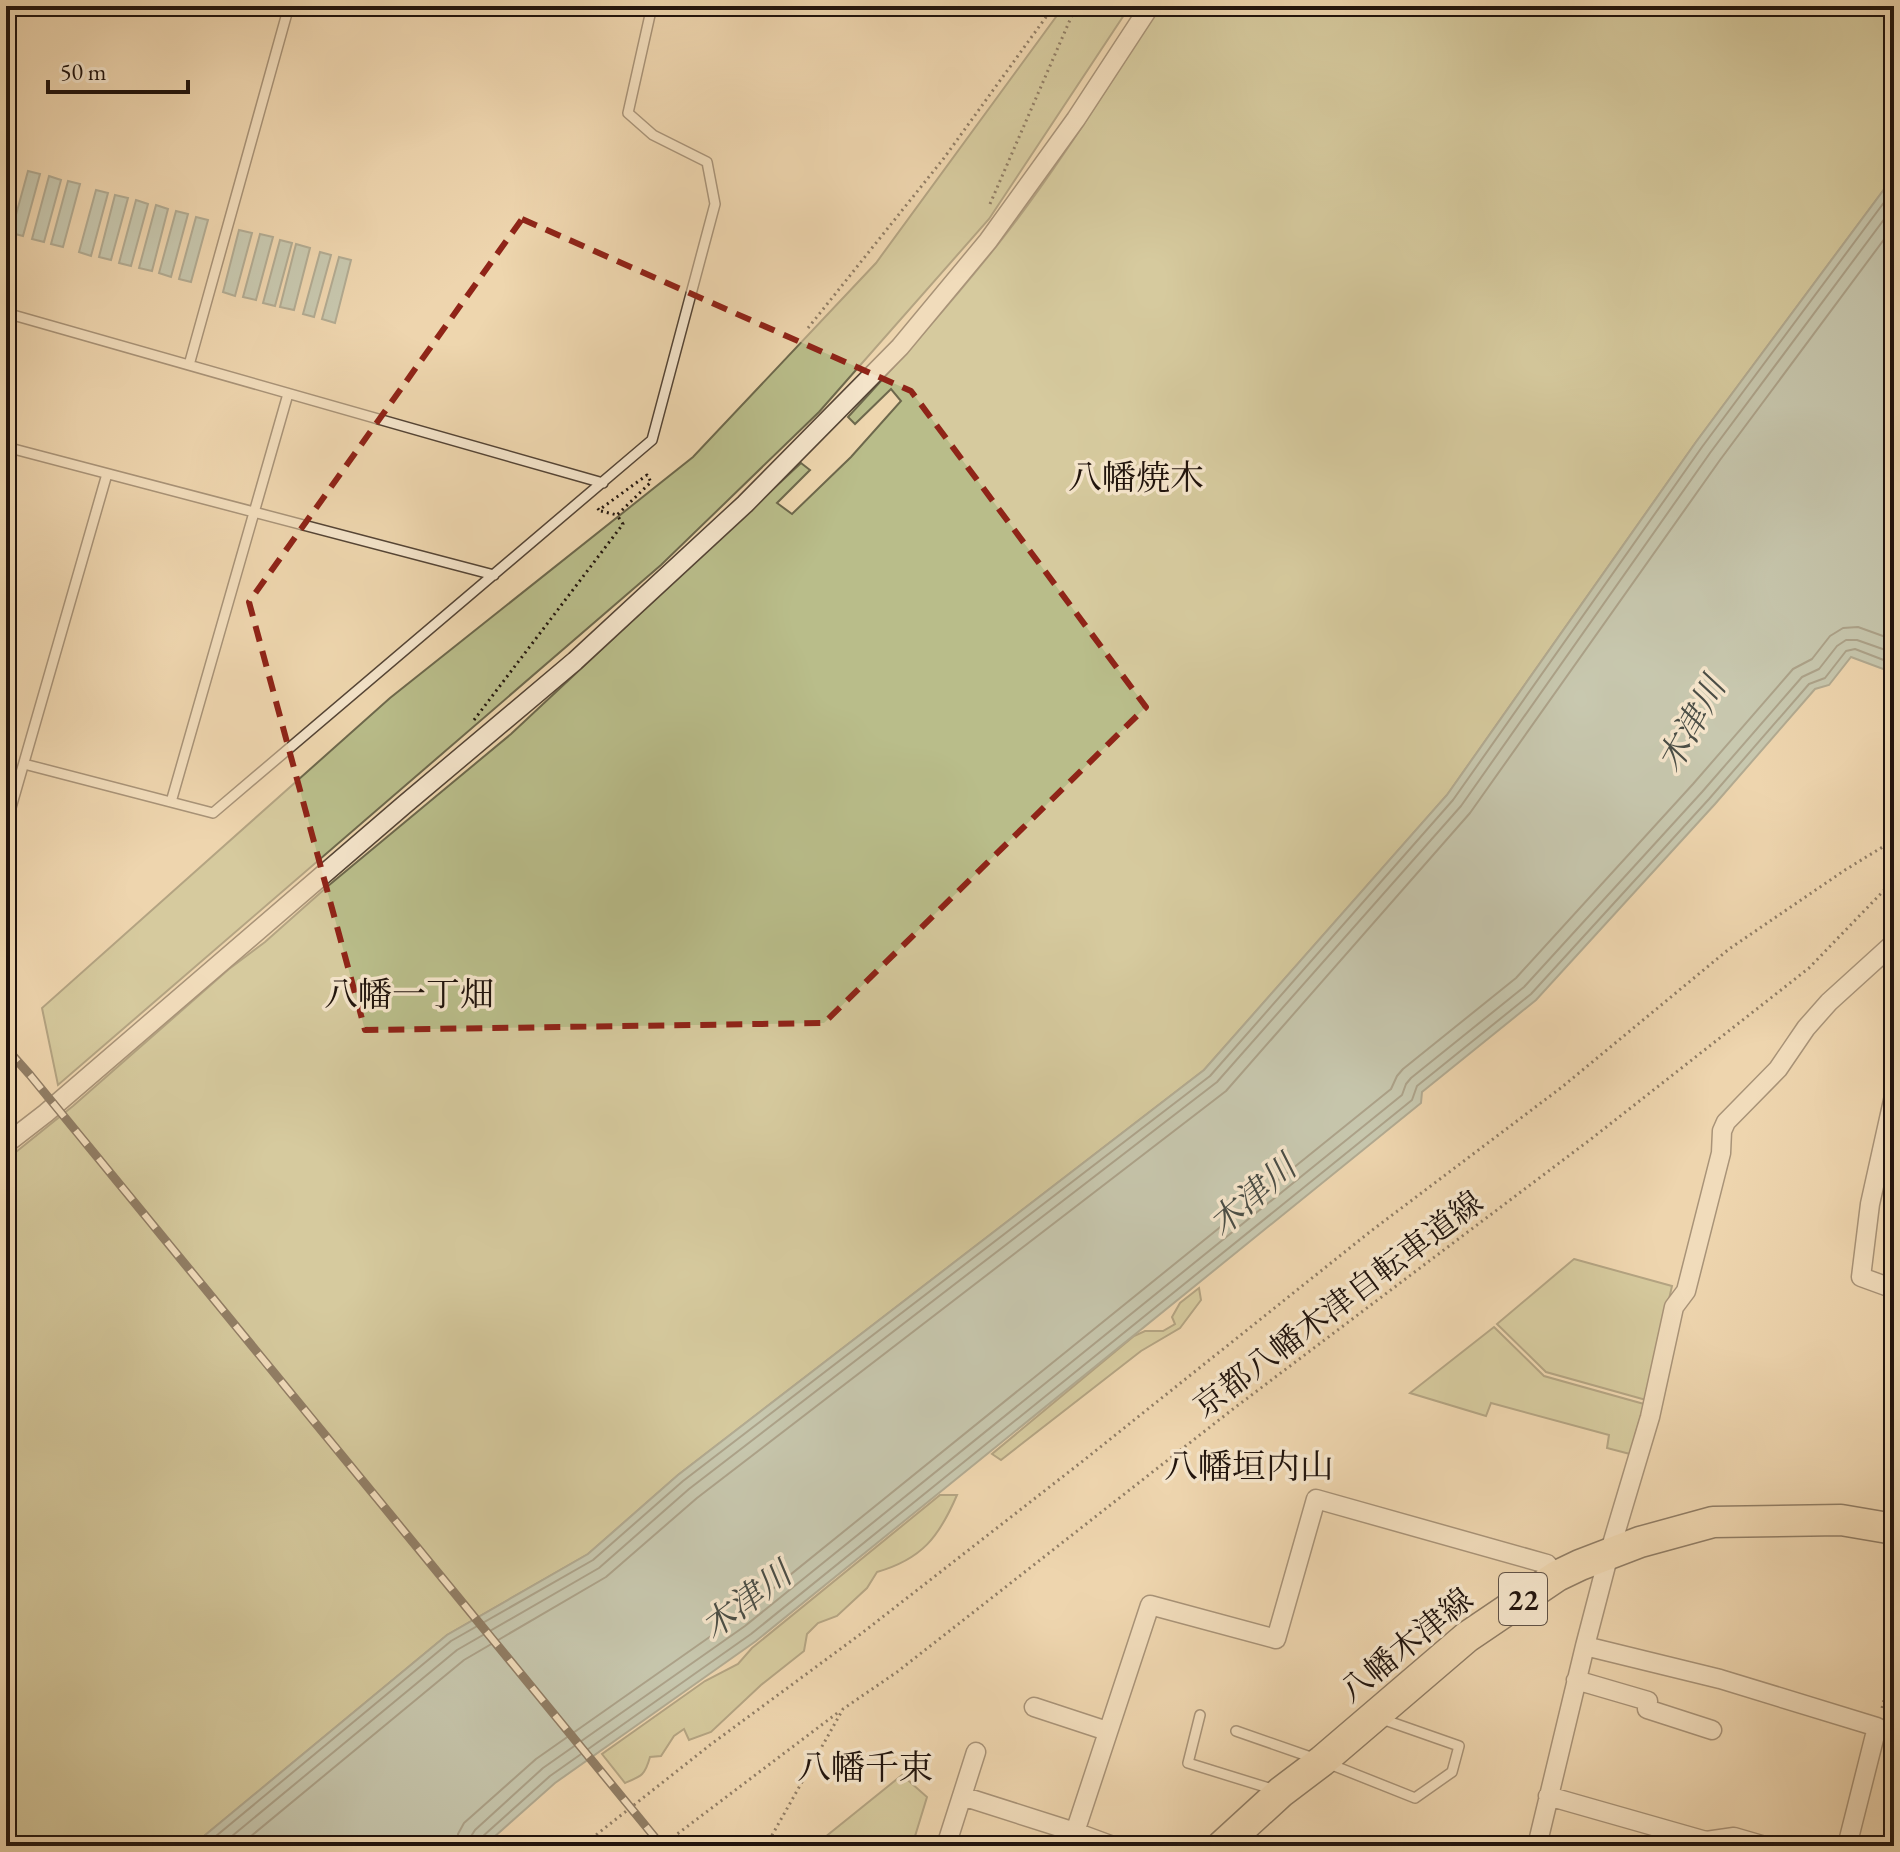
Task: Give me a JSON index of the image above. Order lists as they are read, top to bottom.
{
  "streets": {
    "main road": ["22", "八幡木津線"],
    "path": ["京都八幡木津自転車道線"]
  },
  "districts": [
    "八幡焼木",
    "八幡一丁畑",
    "八幡垣内山",
    "八幡千束"
  ],
  "water": ["木津川"],
  "scale_bar": "50 m"
}
